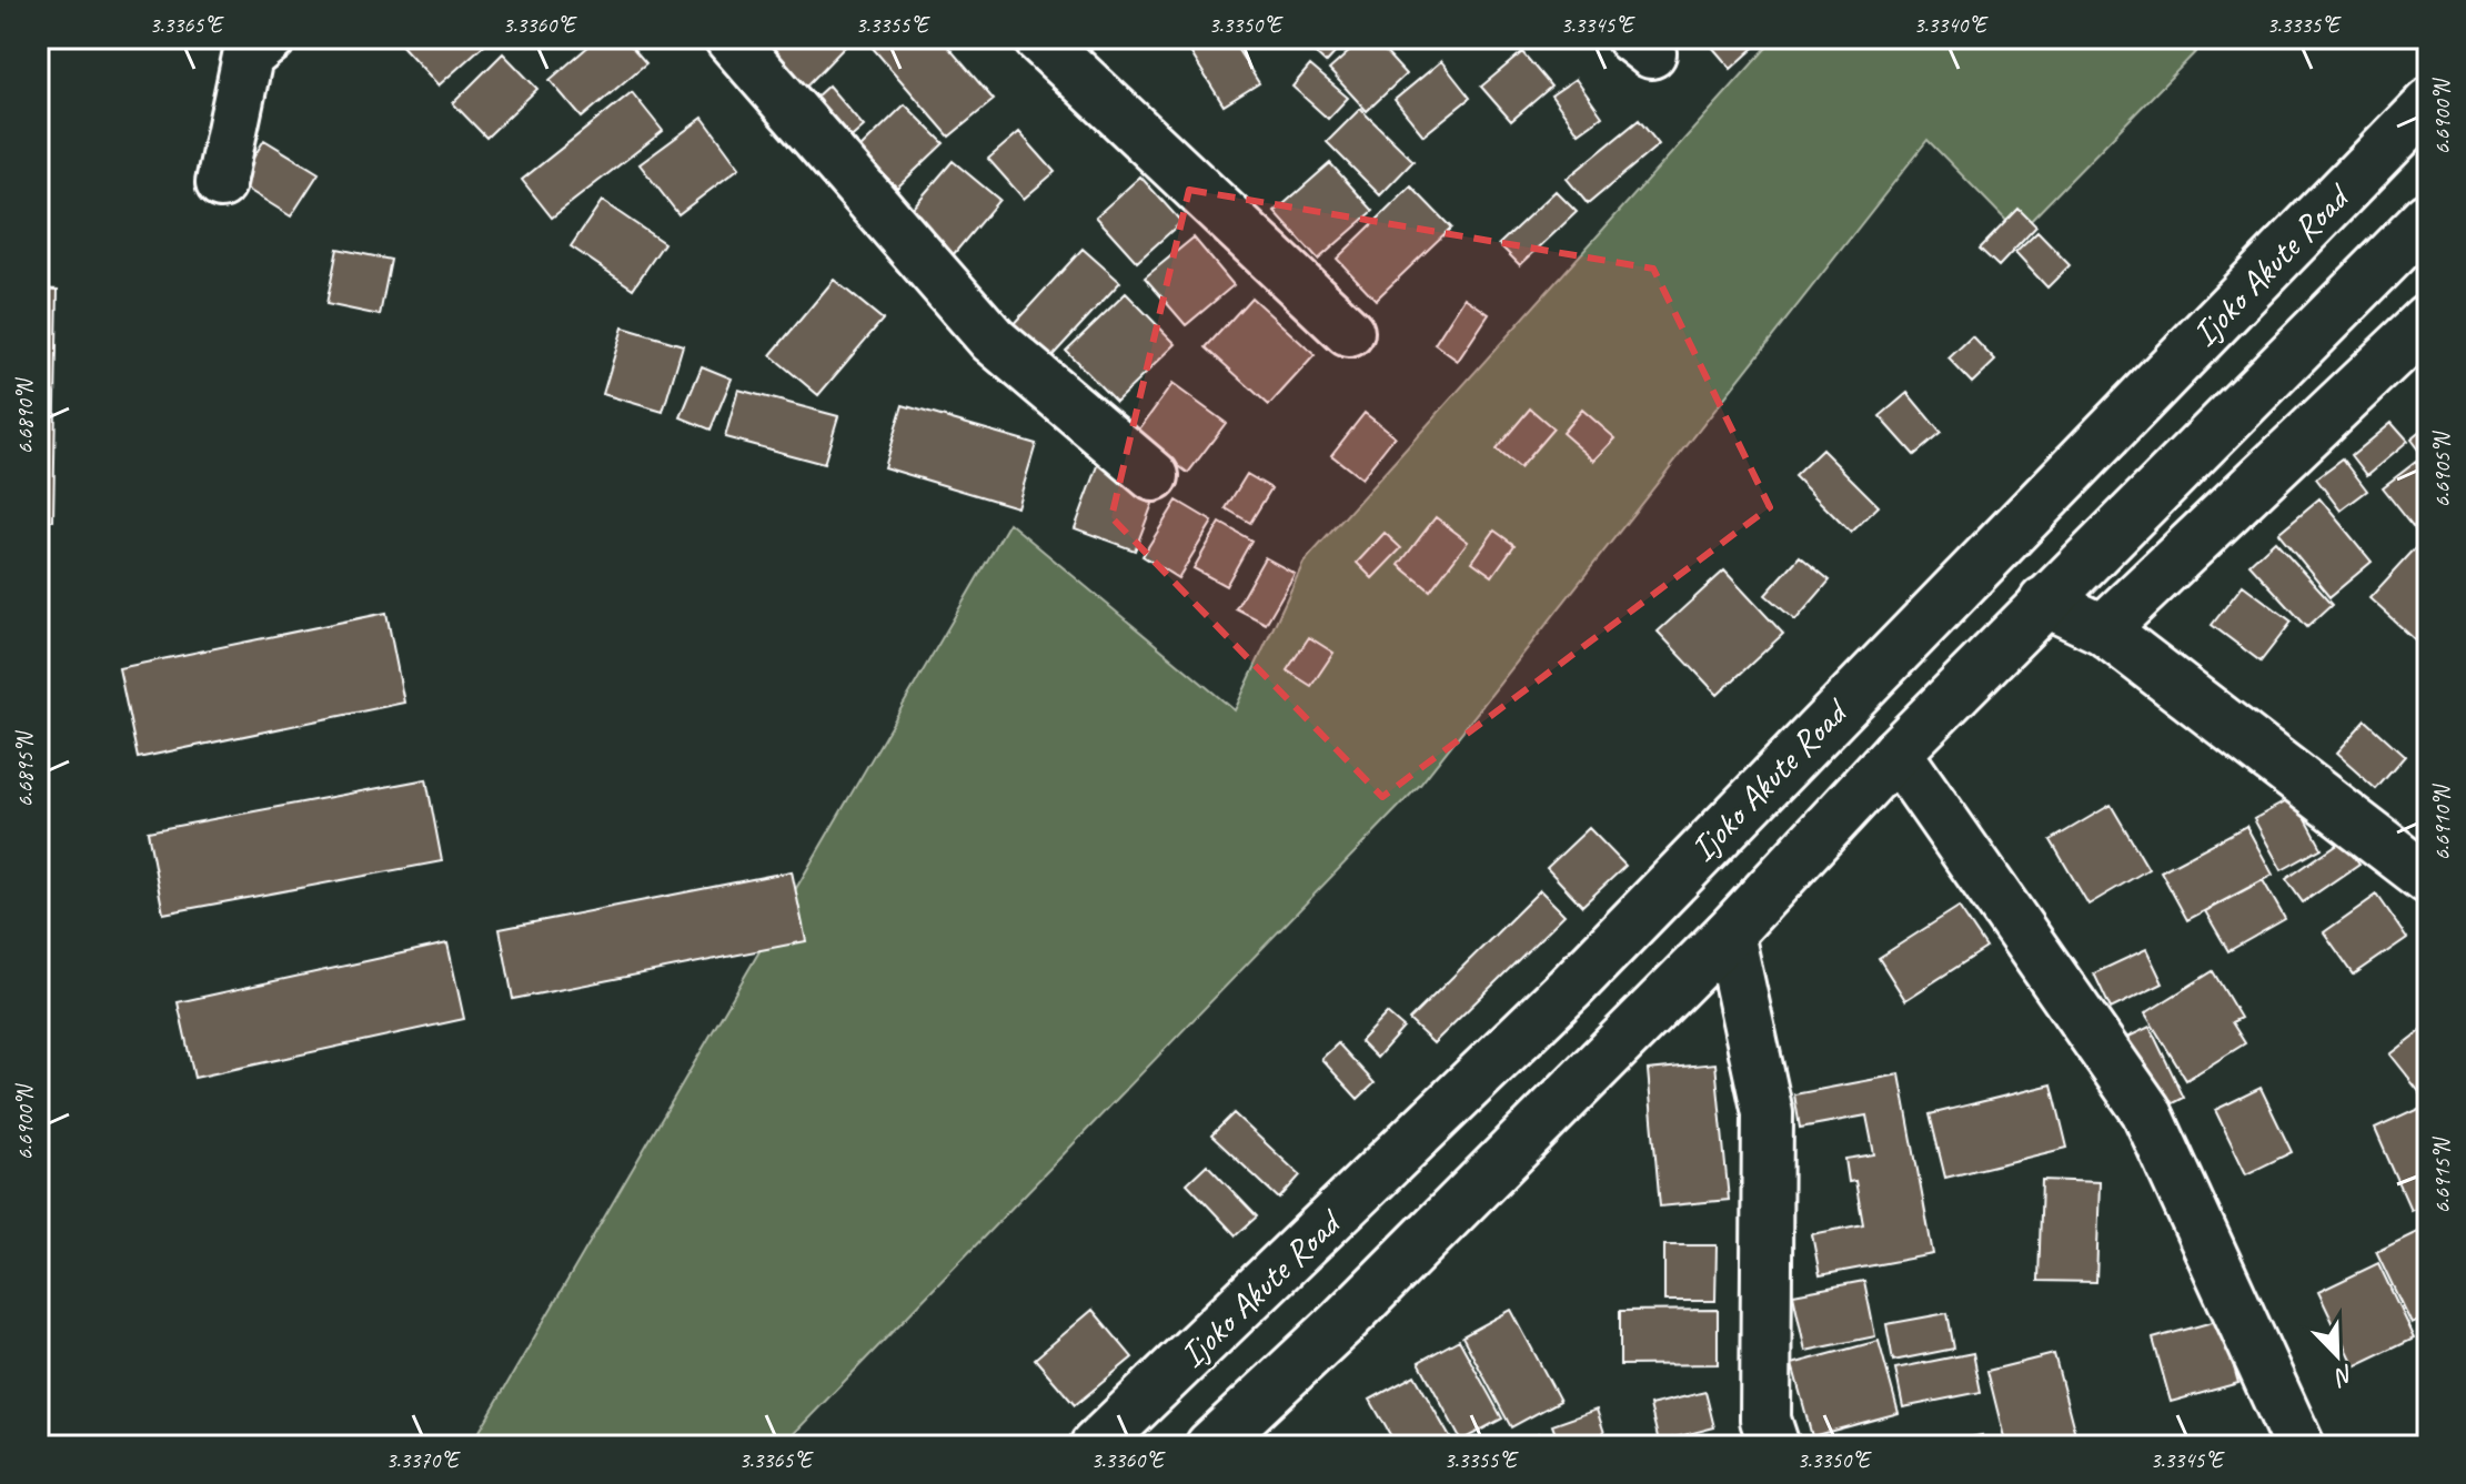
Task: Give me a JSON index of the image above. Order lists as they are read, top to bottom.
{
  "streets": {
    "main road": ["Ijoko Akute Road"]
  },
  "north": "bottom right",
  "coordinates": [
    "3.3365°E",
    "3.3360°E",
    "3.3355°E",
    "3.3350°E",
    "3.3345°E",
    "3.3340°E",
    "3.3335°E",
    "6.6900°N",
    "6.6890°N",
    "6.6905°N",
    "6.6895°N",
    "6.6910°N",
    "6.6915°N",
    "3.3370°E"
  ]
}
